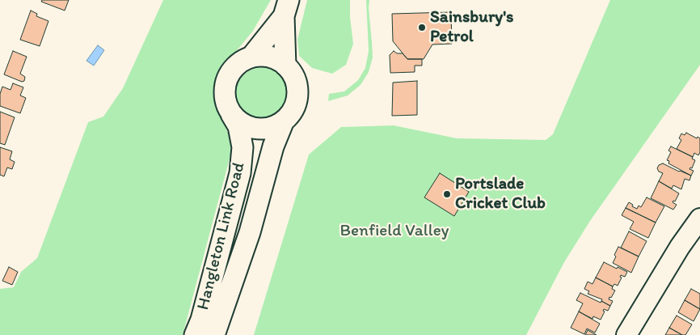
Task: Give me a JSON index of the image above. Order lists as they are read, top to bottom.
{
  "streets": {
    "highway": ["Hangleton Link Road"]
  },
  "parks": ["Benfield Valley"],
  "places": ["Sainsbury's Petrol", "Portslade Cricket Club"]
}
